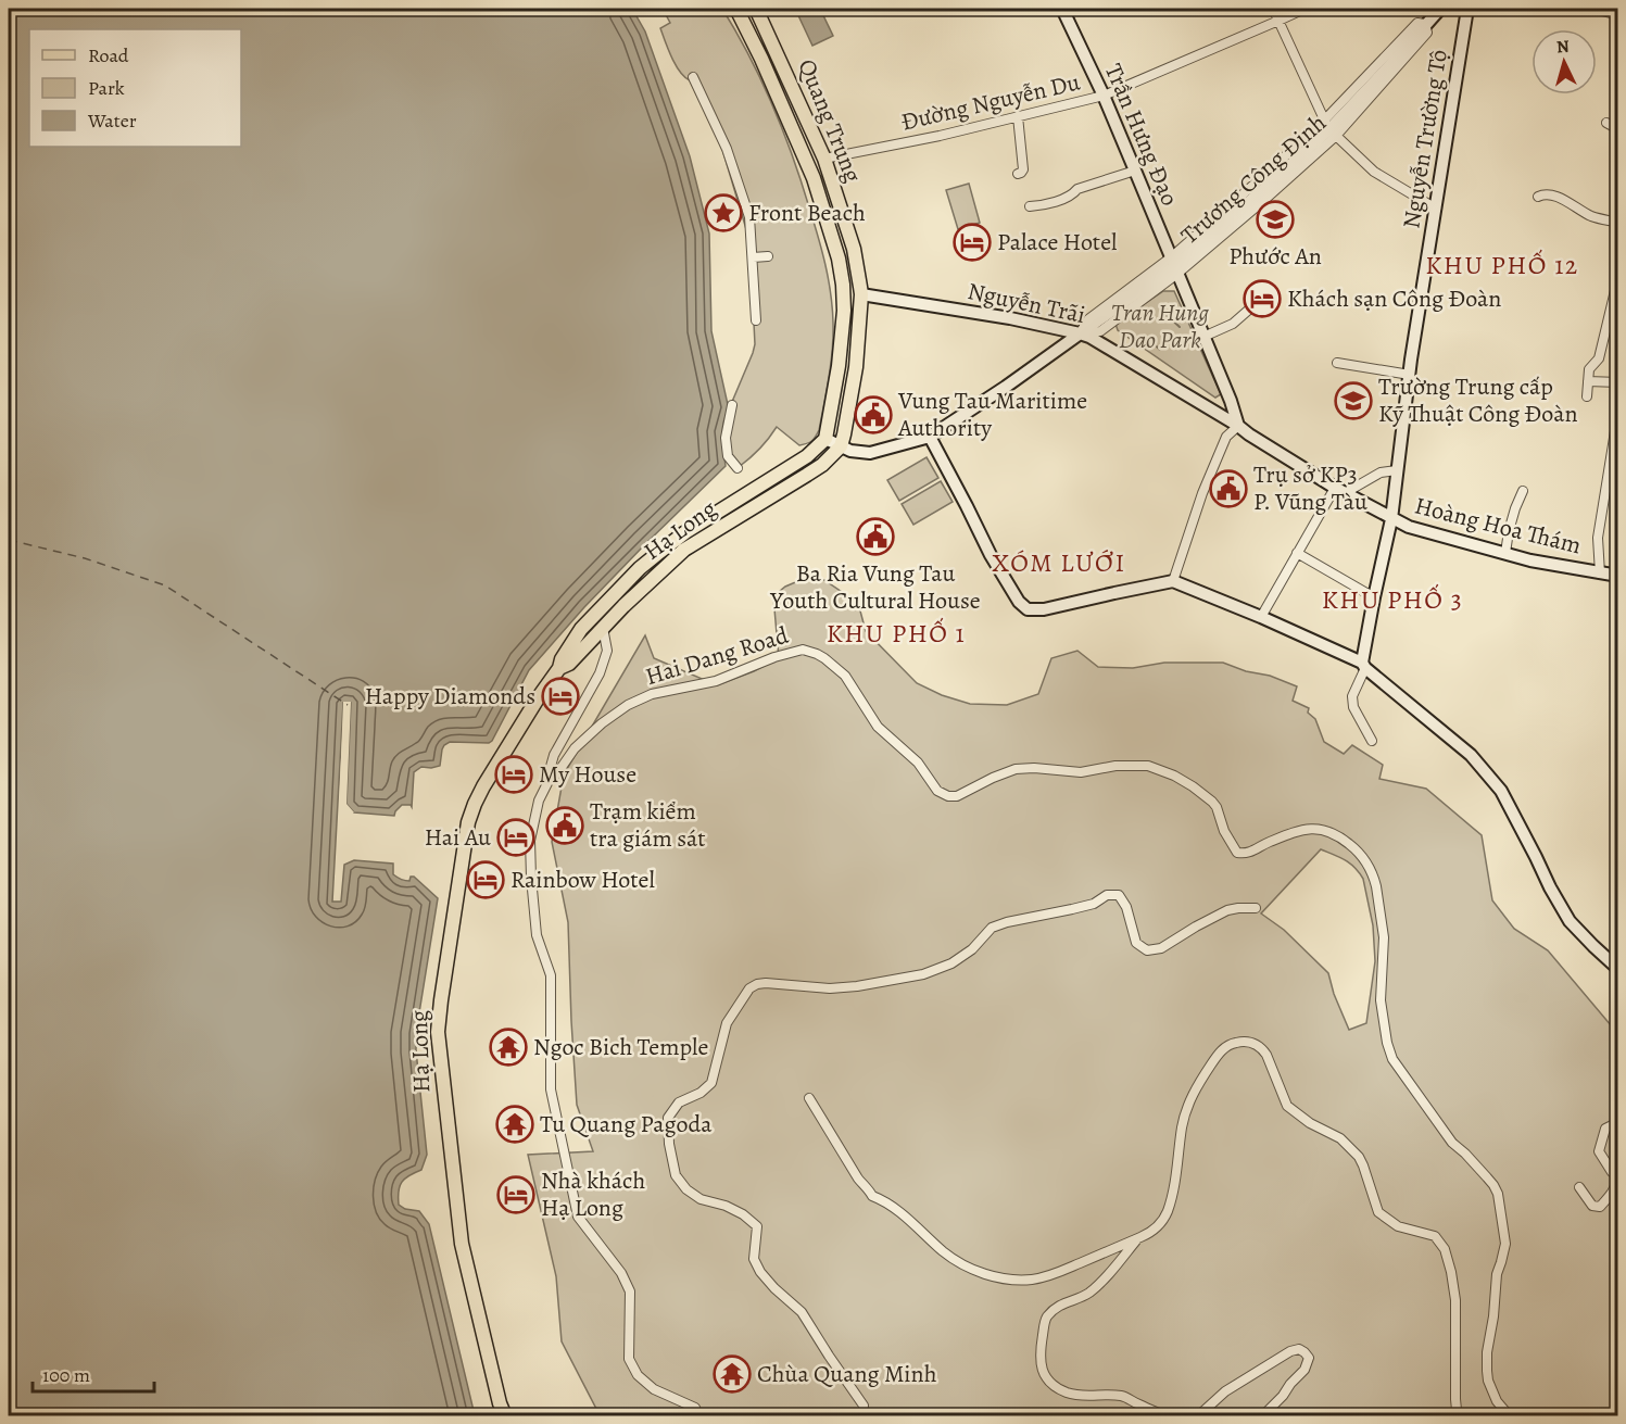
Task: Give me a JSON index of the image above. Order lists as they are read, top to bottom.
{
  "streets": {
    "main road": [
      "Quang Trung",
      "Trần Hưng Đạo",
      "Nguyễn Trường Tộ",
      "Trương Công Định",
      "Nguyễn Trãi",
      "Hoàng Hoa Thám",
      "Hạ Long"
    ],
    "street": ["Đường Nguyễn Du", "Hai Dang Road"]
  },
  "crossings": [
    ["Đường Nguyễn Du", "Quang Trung"],
    ["Đường Nguyễn Du", "Trần Hưng Đạo"],
    ["Quang Trung", "Nguyễn Trãi"],
    ["Quang Trung", "Hạ Long"],
    ["Trần Hưng Đạo", "Trương Công Định"],
    ["Trần Hưng Đạo", "Nguyễn Trãi"],
    ["Trần Hưng Đạo", "Hoàng Hoa Thám"],
    ["Nguyễn Trường Tộ", "Hoàng Hoa Thám"],
    ["Trương Công Định", "Nguyễn Trãi"],
    ["Nguyễn Trãi", "Hoàng Hoa Thám"]
  ],
  "districts": [
    "KHU PHỐ 12",
    "XÓM LƯỚI",
    "KHU PHỐ 3",
    "KHU PHỐ 1"
  ],
  "parks": ["Tran Hung Dao Park"],
  "places": {
    "place": ["Front Beach"],
    "school or university": ["Phước An", "Trường Trung cấp Kỹ Thuật Công Đoàn"],
    "hotel": [
      "Palace Hotel",
      "Khách sạn Công Đoàn",
      "Happy Diamonds",
      "My House",
      "Hai Au",
      "Rainbow Hotel",
      "Nhà khách Hạ Long"
    ],
    "public building": [
      "Vung Tau Maritime Authority",
      "Trụ sở KP3 P. Vũng Tàu",
      "Ba Ria Vung Tau Youth Cultural House",
      "Trạm kiểm tra giám sát"
    ],
    "temple": ["Ngoc Bich Temple", "Tu Quang Pagoda", "Chùa Quang Minh"]
  },
  "legend": ["Road", "Park", "Water"],
  "scale_bar": "100 m",
  "north": "top"
}
